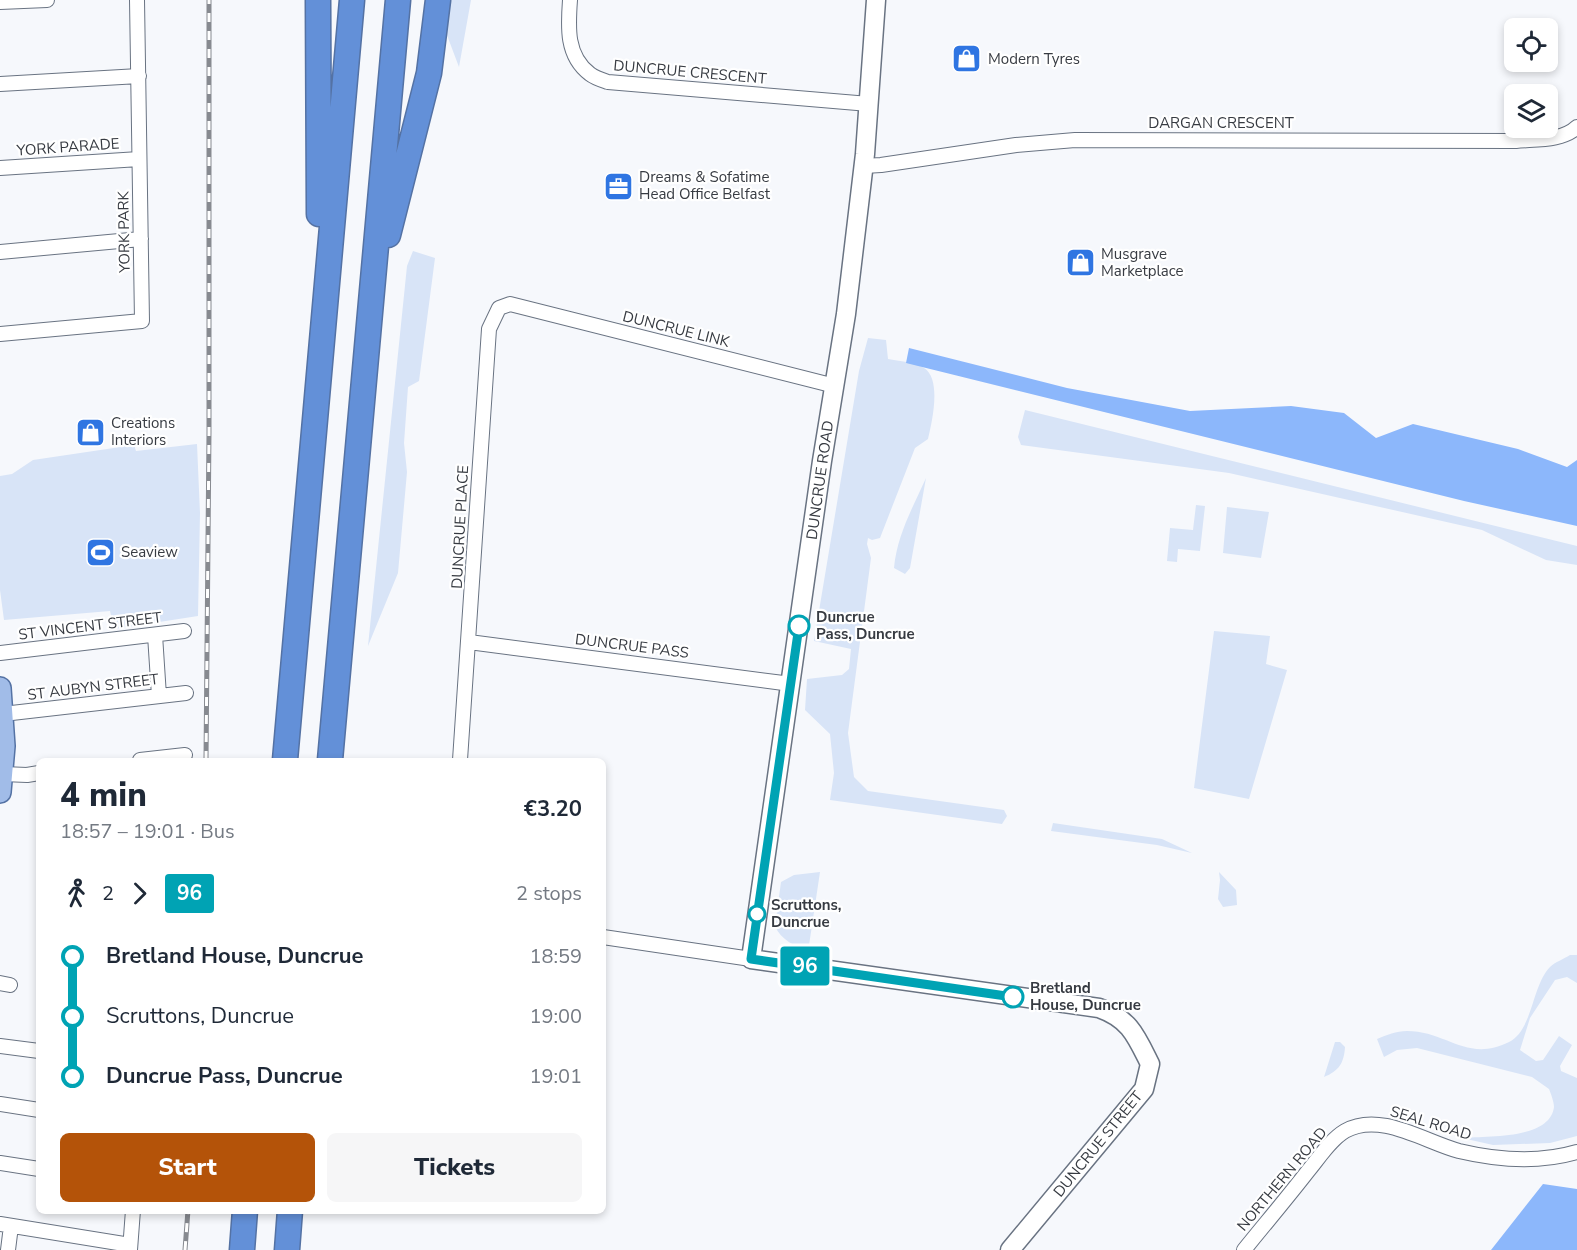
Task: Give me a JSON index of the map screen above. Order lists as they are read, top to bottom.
{
  "streets": {
    "street": [
      "DUNCRUE CRESCENT",
      "DARGAN CRESCENT",
      "YORK PARADE",
      "YORK PARK",
      "DUNCRUE LINK",
      "DUNCRUE ROAD",
      "DUNCRUE PLACE",
      "ST VINCENT STREET",
      "DUNCRUE PASS",
      "ST AUBYN STREET",
      "SEAL ROAD",
      "DUNCRUE STREET",
      "NORTHERN ROAD"
    ]
  },
  "crossings": [
    ["DUNCRUE CRESCENT", "DUNCRUE ROAD"],
    ["DARGAN CRESCENT", "DUNCRUE ROAD"],
    ["YORK PARADE", "YORK PARK"],
    ["DUNCRUE LINK", "DUNCRUE ROAD"],
    ["DUNCRUE LINK", "DUNCRUE PLACE"],
    ["DUNCRUE ROAD", "DUNCRUE PASS"],
    ["DUNCRUE ROAD", "DUNCRUE STREET"],
    ["DUNCRUE PLACE", "DUNCRUE PASS"],
    ["SEAL ROAD", "NORTHERN ROAD"]
  ],
  "places": {
    "shop": ["Modern Tyres", "Musgrave Marketplace", "Creations Interiors"],
    "office": ["Dreams & Sofatime Head Office Belfast"],
    "sports": ["Seaview"],
    "other": ["Duncrue Pass, Duncrue", "Scruttons, Duncrue", "Bretland House, Duncrue"]
  },
  "lines": ["bus line 96"],
  "page": {
    "on_map": "96",
    "heading": ["4 min", "18:57 – 19:01 · Bus", "€3.20"],
    "legs": ["2", "96", "2 stops"],
    "list": [
      {
        "name": "Bretland House, Duncrue",
        "value": "18:59"
      },
      {
        "name": "Scruttons, Duncrue",
        "value": "19:00"
      },
      {
        "name": "Duncrue Pass, Duncrue",
        "value": "19:01"
      }
    ],
    "buttons": ["Start", "Tickets"]
  }
}
